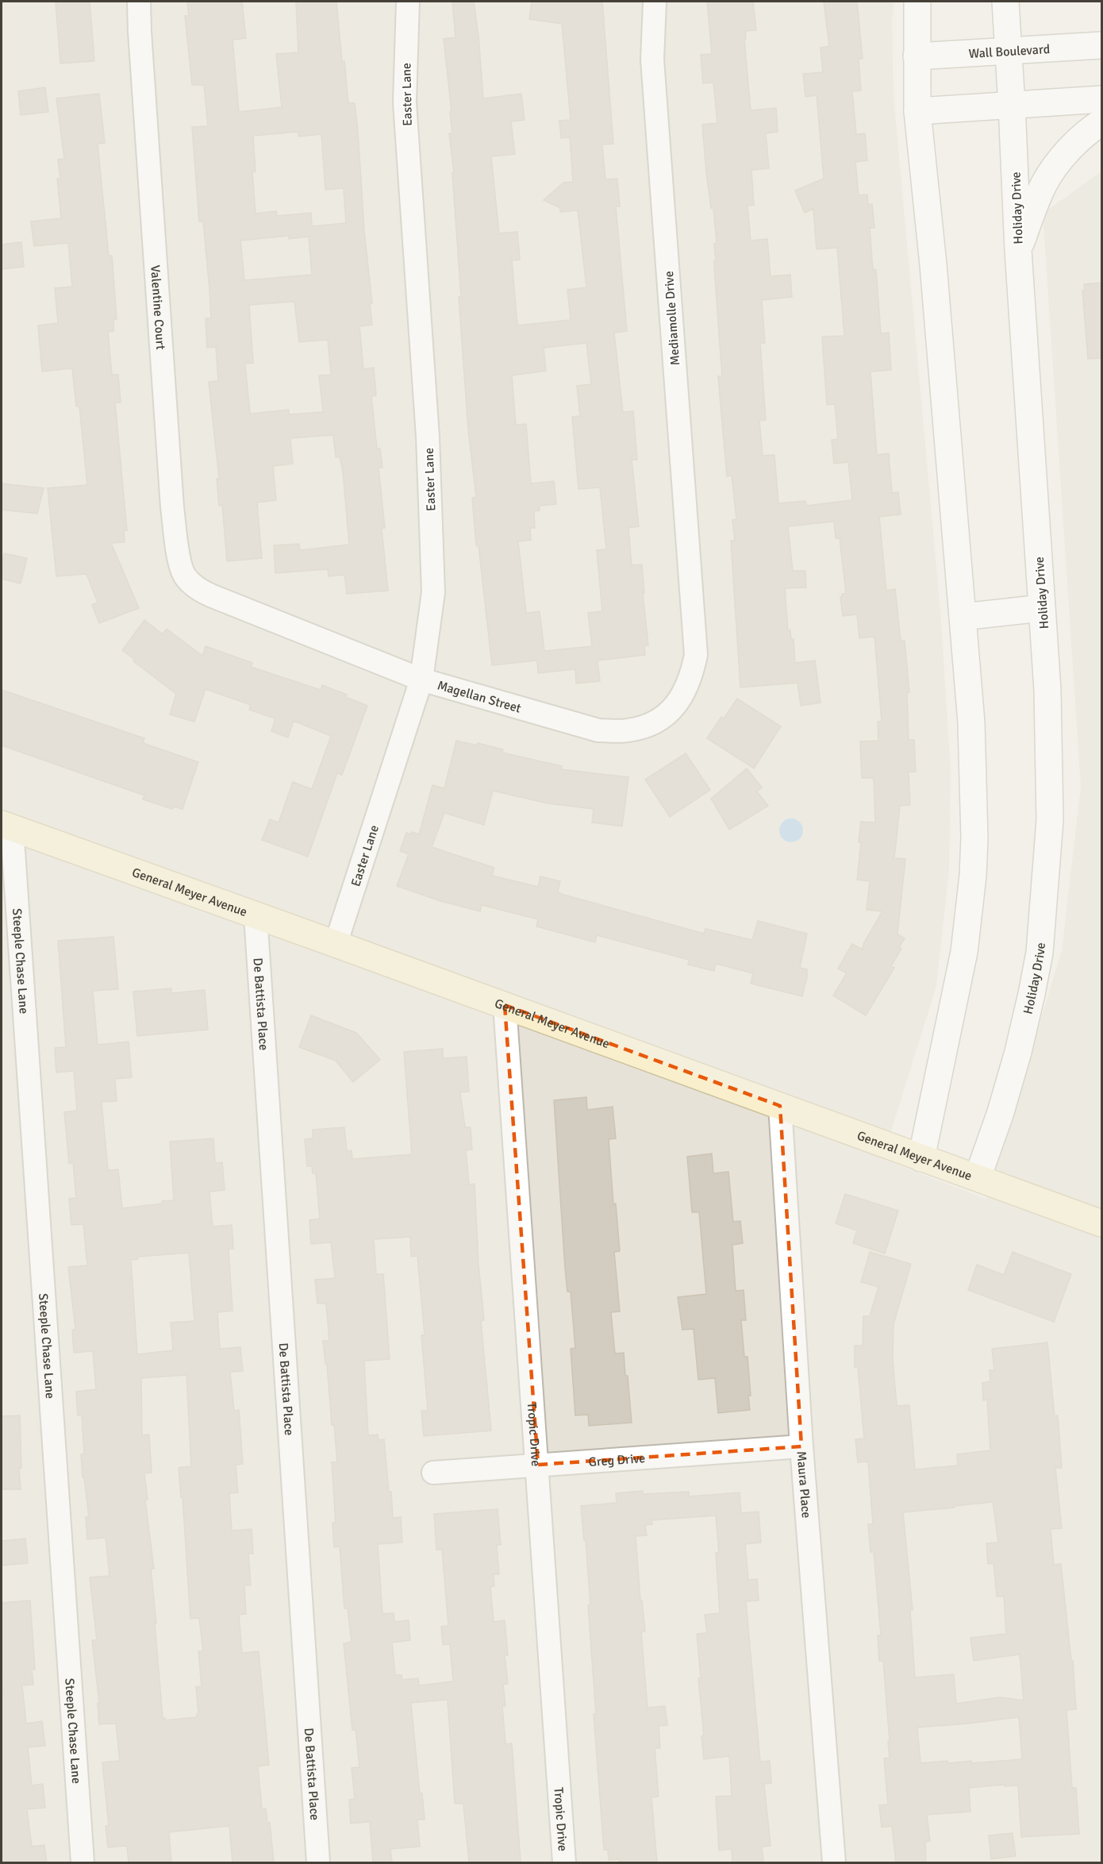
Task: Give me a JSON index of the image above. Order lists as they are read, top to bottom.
{
  "streets": {
    "main road": ["General Meyer Avenue"],
    "street": [
      "Wall Boulevard",
      "Easter Lane",
      "Holiday Drive",
      "Valentine Court",
      "Mediamolle Drive",
      "Magellan Street",
      "Steeple Chase Lane",
      "De Battista Place",
      "Tropic Drive",
      "Greg Drive",
      "Maura Place"
    ]
  },
  "crossings": [
    ["Wall Boulevard", "Holiday Drive"],
    ["Easter Lane", "Magellan Street"],
    ["Easter Lane", "General Meyer Avenue"],
    ["Holiday Drive", "General Meyer Avenue"],
    ["Valentine Court", "Magellan Street"],
    ["Mediamolle Drive", "Magellan Street"],
    ["General Meyer Avenue", "Steeple Chase Lane"],
    ["General Meyer Avenue", "De Battista Place"],
    ["General Meyer Avenue", "Tropic Drive"],
    ["General Meyer Avenue", "Maura Place"],
    ["Tropic Drive", "Greg Drive"],
    ["Greg Drive", "Maura Place"]
  ]
}
